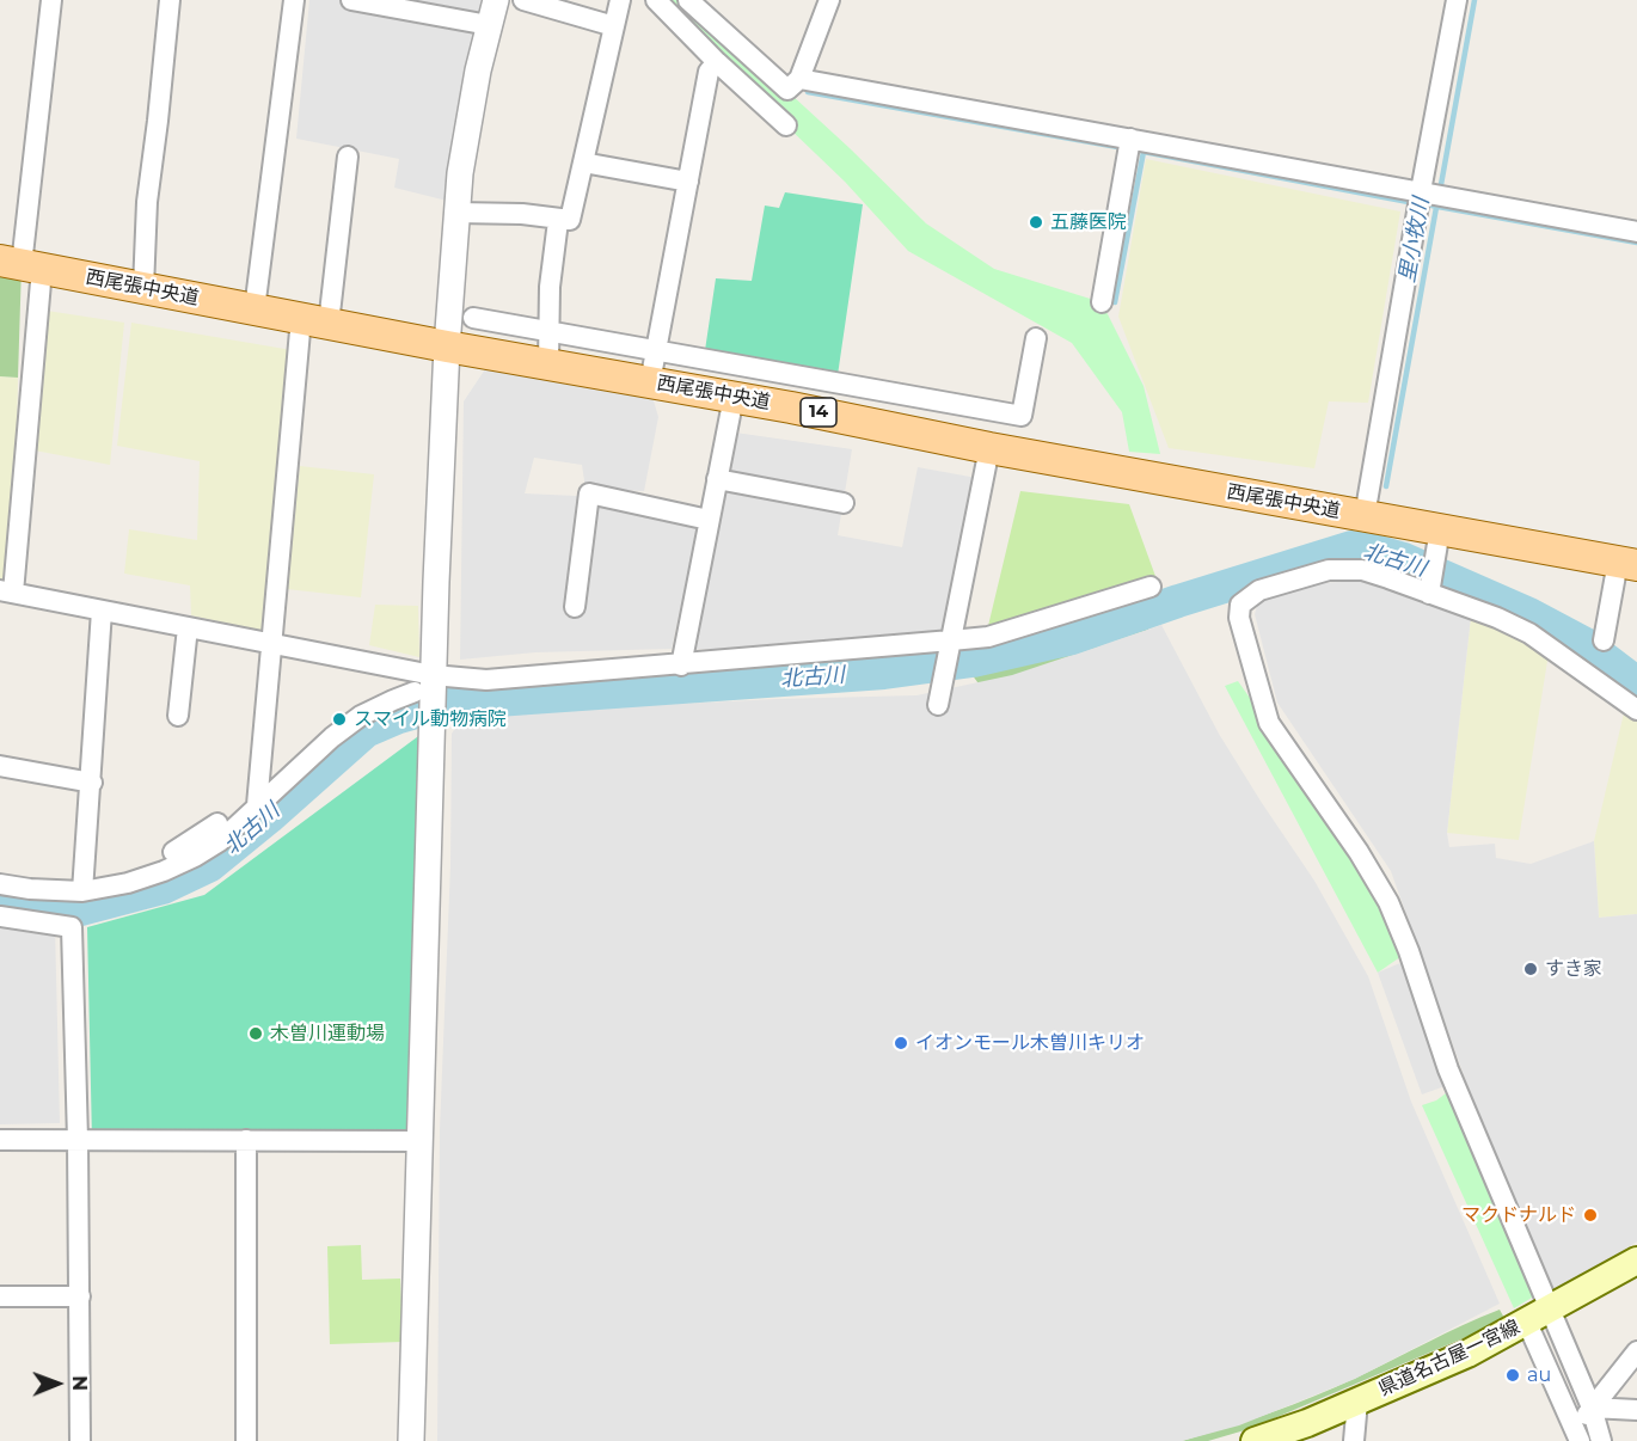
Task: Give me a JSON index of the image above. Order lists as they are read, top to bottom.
{
  "streets": {
    "main road": ["西尾張中央道", "14", "県道名古屋一宮線"]
  },
  "water": ["里小牧川", "北古川"],
  "places": [
    "五藤医院",
    "スマイル動物病院",
    "すき家",
    "木曽川運動場",
    "イオンモール木曽川キリオ",
    "マクドナルド",
    "au"
  ],
  "north": "right"
}
